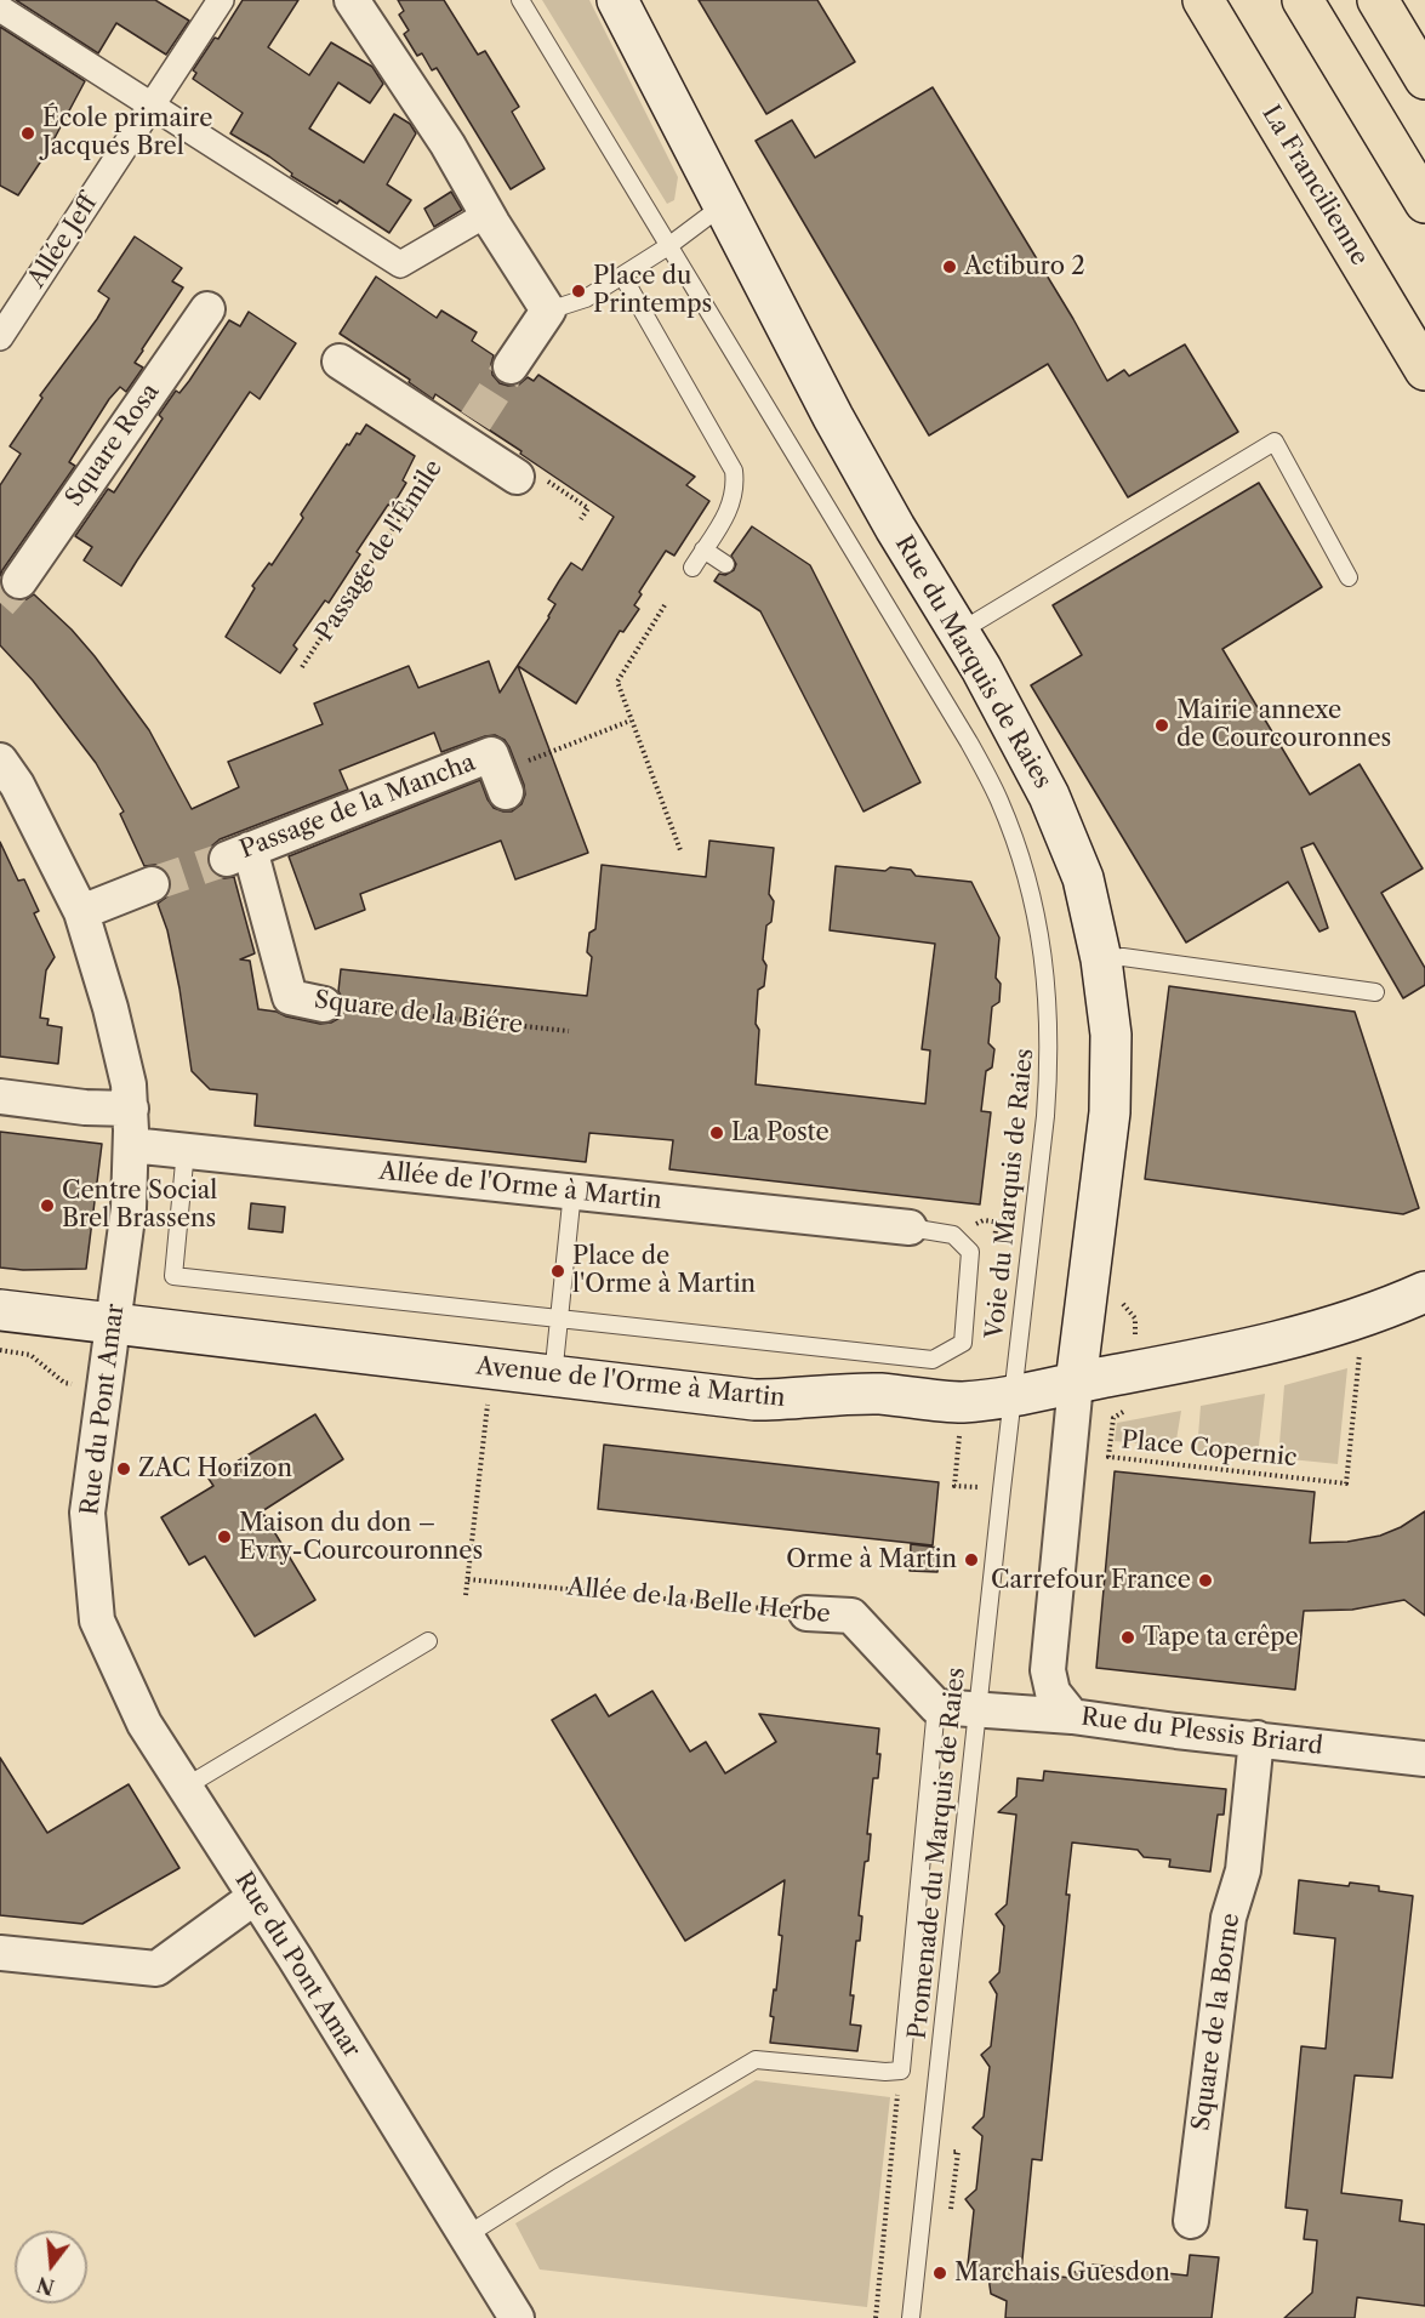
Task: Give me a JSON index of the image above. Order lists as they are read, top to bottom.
{
  "streets": {
    "highway": ["La Francilienne"],
    "main road": ["Rue du Marquis de Raies", "Avenue de l'Orme à Martin"],
    "street": [
      "Allée Jeff",
      "Square Rosa",
      "Passage de l'Émile",
      "Passage de la Mancha",
      "Square de la Biére",
      "Allée de l'Orme à Martin",
      "Rue du Pont Amar",
      "Allée de la Belle Herbe",
      "Rue du Plessis Briard",
      "Square de la Borne"
    ],
    "lane": ["Voie du Marquis de Raies", "Promenade du Marquis de Raies"],
    "path": ["Place Copernic"]
  },
  "crossings": [
    ["Rue du Marquis de Raies", "Avenue de l'Orme à Martin"],
    ["Passage de la Mancha", "Square de la Biére"],
    ["Allée de l'Orme à Martin", "Rue du Pont Amar"],
    ["Voie du Marquis de Raies", "Avenue de l'Orme à Martin"],
    ["Voie du Marquis de Raies", "Promenade du Marquis de Raies"],
    ["Avenue de l'Orme à Martin", "Rue du Pont Amar"],
    ["Avenue de l'Orme à Martin", "Place Copernic"],
    ["Avenue de l'Orme à Martin", "Promenade du Marquis de Raies"],
    ["Rue du Plessis Briard", "Promenade du Marquis de Raies"],
    ["Rue du Plessis Briard", "Square de la Borne"]
  ],
  "places": [
    "École primaire Jacques Brel",
    "Actiburo 2",
    "Place du Printemps",
    "Mairie annexe de Courcouronnes",
    "La Poste",
    "Centre Social Brel Brassens",
    "Place de l'Orme à Martin",
    "ZAC Horizon",
    "Maison du don – Evry-Courcouronnes",
    "Orme à Martin",
    "Carrefour France",
    "Tape ta crêpe",
    "Marchais Guesdon"
  ],
  "north": "bottom"
}
